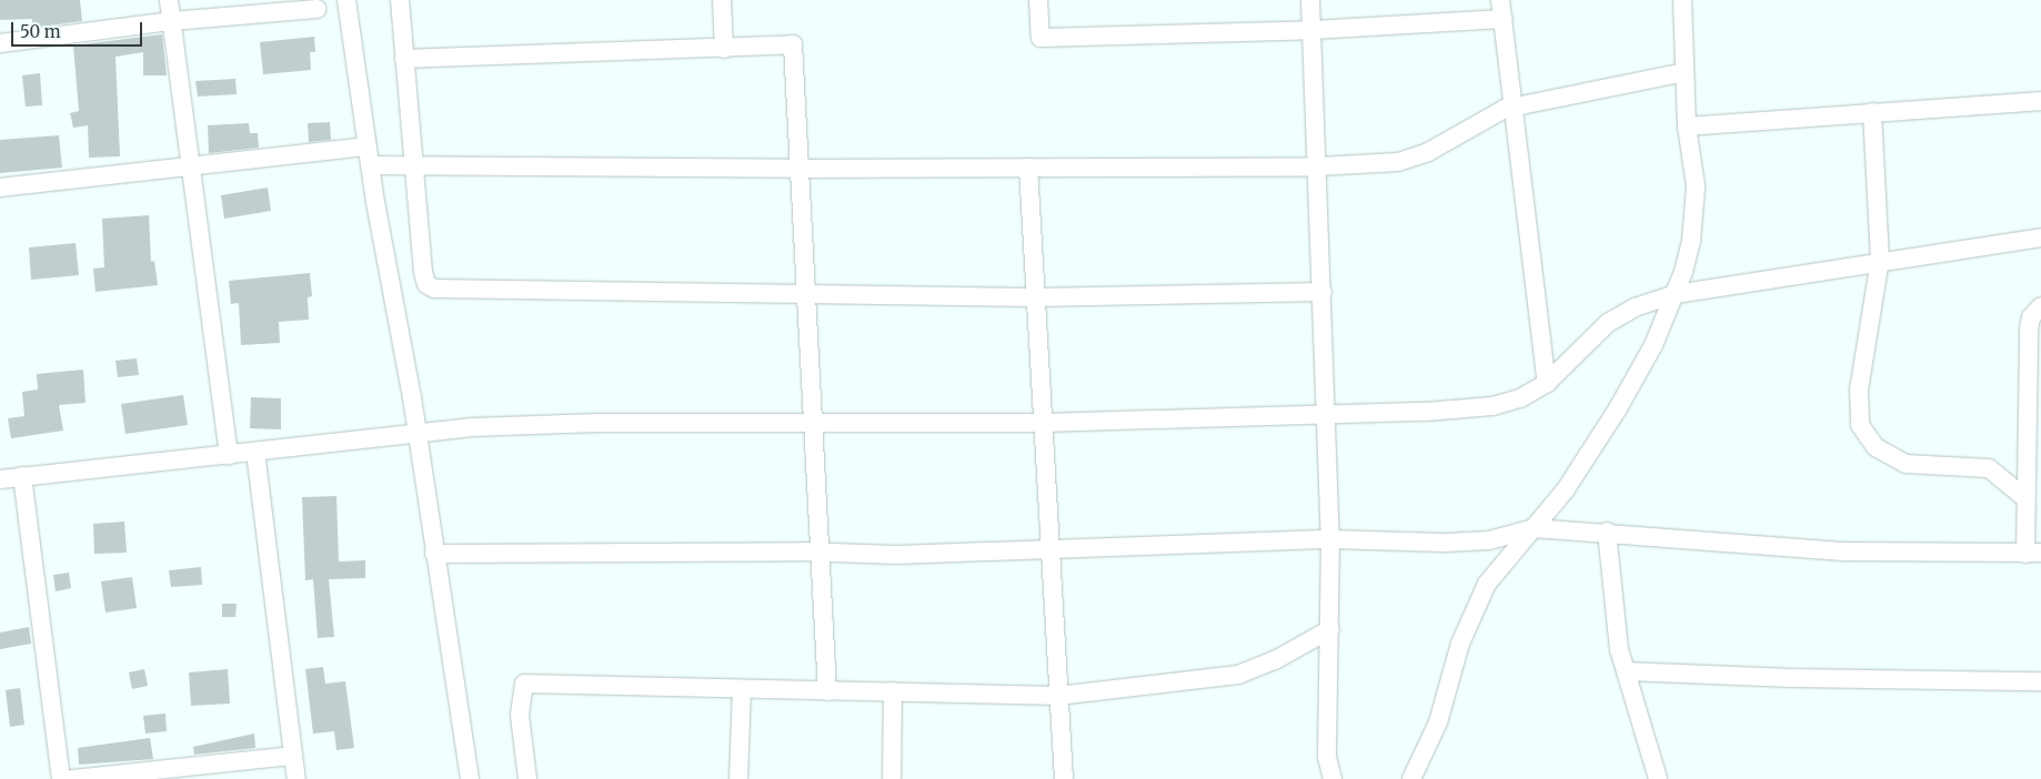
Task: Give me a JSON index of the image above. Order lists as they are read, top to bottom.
{
  "scale_bar": "50 m"
}
